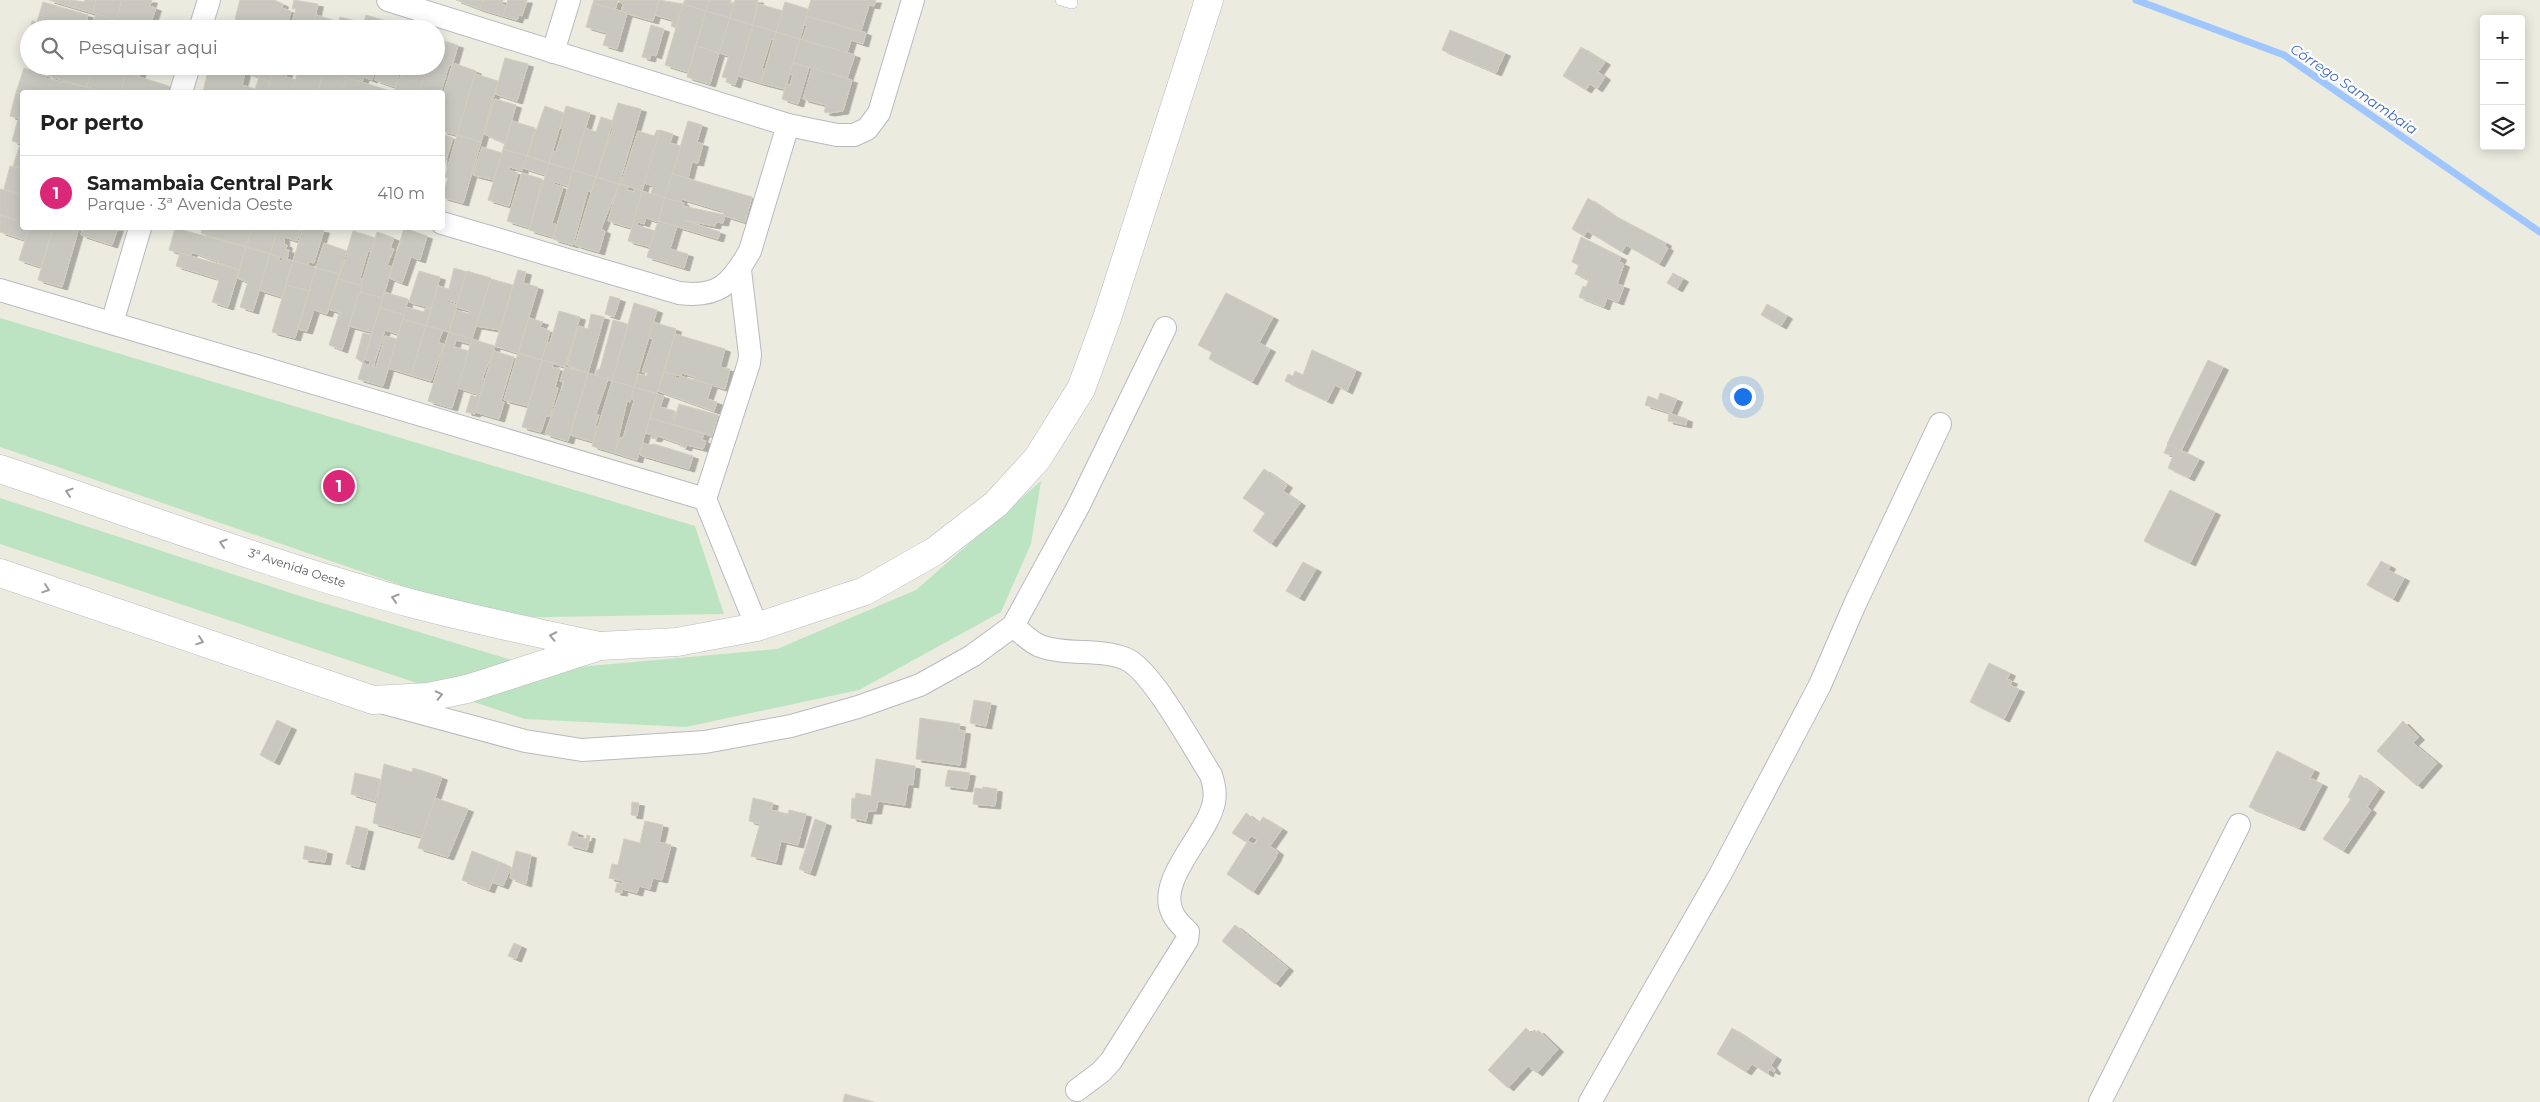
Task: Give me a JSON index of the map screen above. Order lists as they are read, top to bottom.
{
  "streets": {
    "street": ["3ª Avenida Oeste"]
  },
  "water": ["Córrego Samambaia"],
  "page": {
    "map_buttons": ["+", "−"],
    "search": "Pesquisar aqui",
    "heading": "Por perto",
    "list": [
      {
        "mark": "1",
        "name": "Samambaia Central Park",
        "note": "Parque · 3ª Avenida Oeste",
        "value": "410 m"
      }
    ],
    "pins": "1"
  }
}
